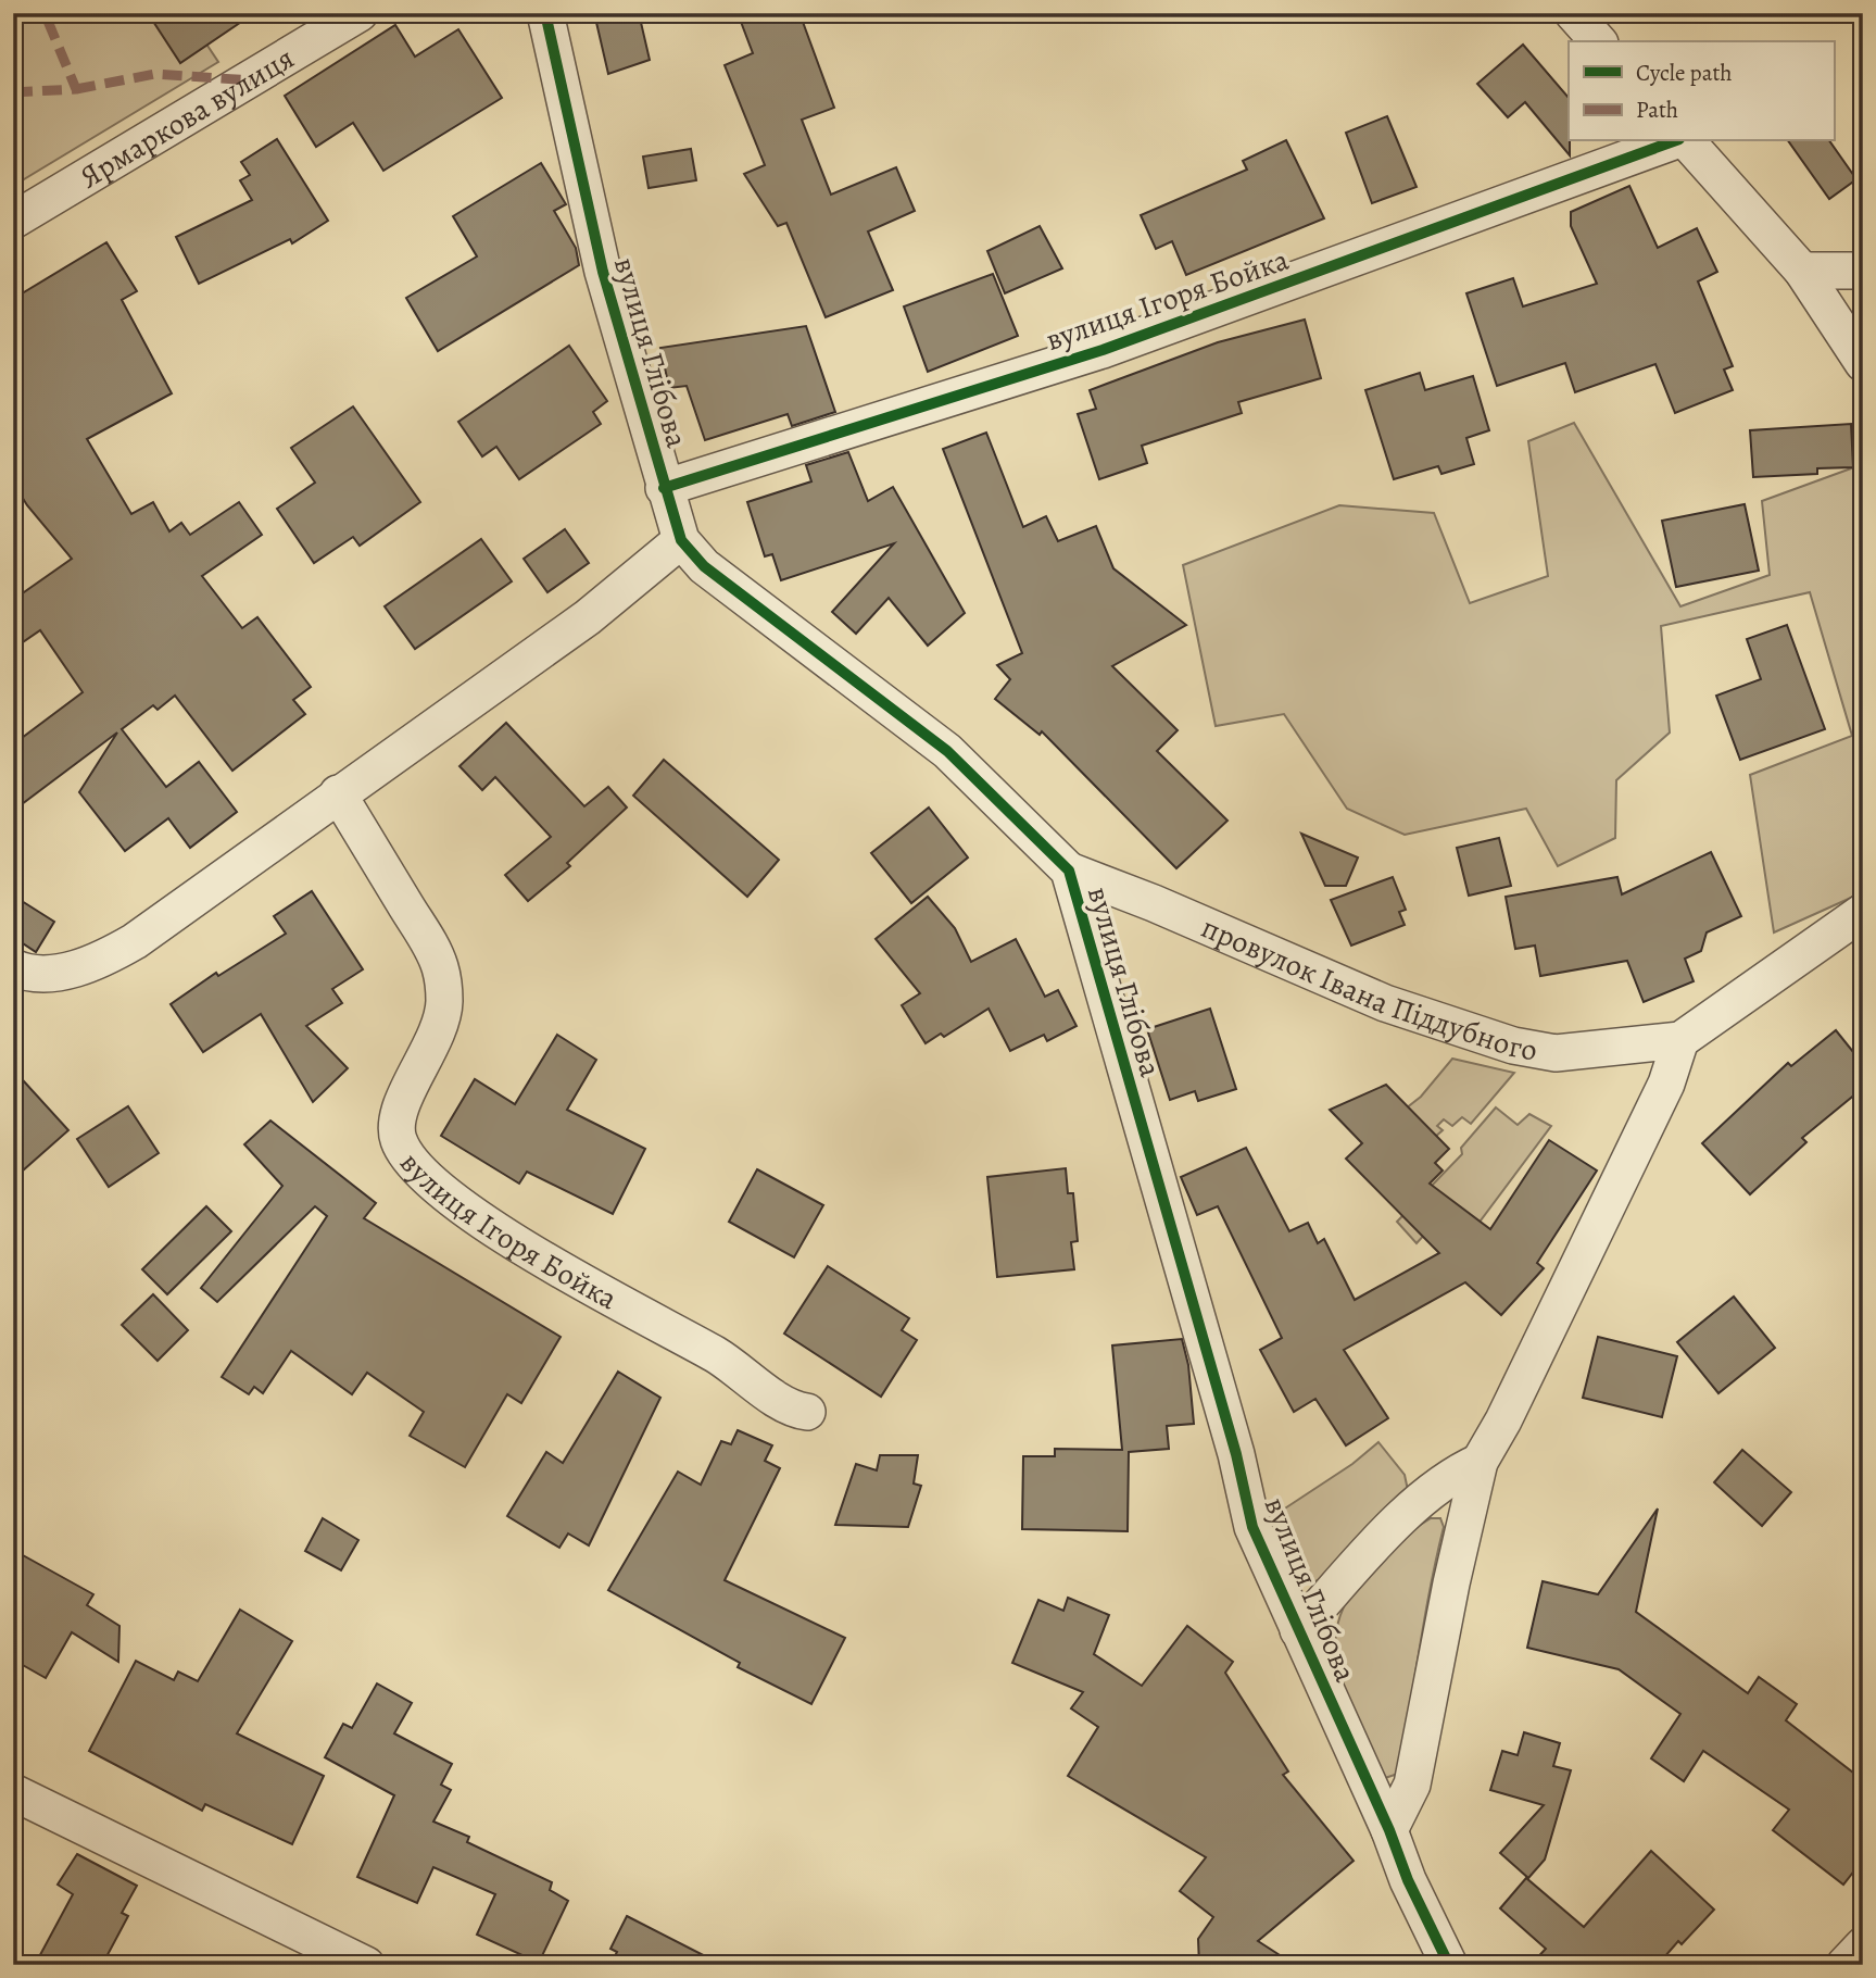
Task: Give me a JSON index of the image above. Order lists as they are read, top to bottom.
{
  "streets": {
    "street": [
      "Ярмаркова вулиця",
      "вулиця Ігоря Бойка",
      "вулиця Глібова",
      "провулок Івана Піддубного"
    ]
  },
  "crossings": [
    ["вулиця Ігоря Бойка", "вулиця Глібова"],
    ["вулиця Глібова", "провулок Івана Піддубного"]
  ],
  "legend": ["Cycle path", "Path"]
}
